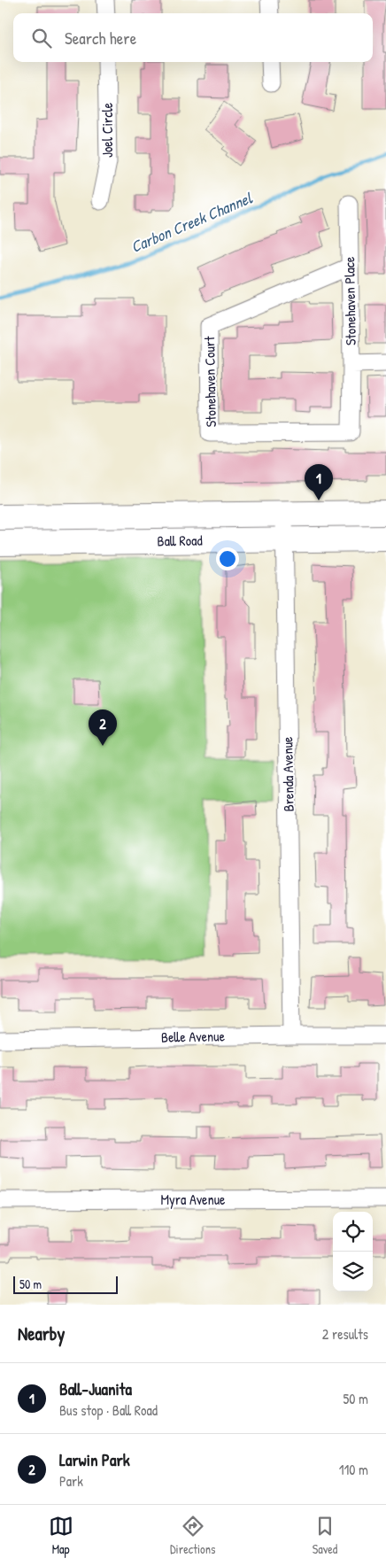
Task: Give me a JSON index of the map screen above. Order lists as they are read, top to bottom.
{
  "streets": {
    "main road": ["Ball Road"],
    "street": [
      "Joel Circle",
      "Stonehaven Place",
      "Stonehaven Court",
      "Brenda Avenue",
      "Belle Avenue",
      "Myra Avenue"
    ]
  },
  "crossings": [
    ["Stonehaven Place", "Stonehaven Court"],
    ["Ball Road", "Brenda Avenue"],
    ["Brenda Avenue", "Belle Avenue"]
  ],
  "water": ["Carbon Creek Channel"],
  "scale_bar": "50 m",
  "page": {
    "search": "Search here",
    "pins": ["1", "2"],
    "scale": "50 m",
    "heading": ["Nearby", "2 results"],
    "list": [
      {
        "mark": "1",
        "name": "Ball-Juanita",
        "note": "Bus stop · Ball Road",
        "value": "50 m"
      },
      {
        "mark": "2",
        "name": "Larwin Park",
        "note": "Park",
        "value": "110 m"
      }
    ],
    "nav": ["Map", "Directions", "Saved"]
  }
}
